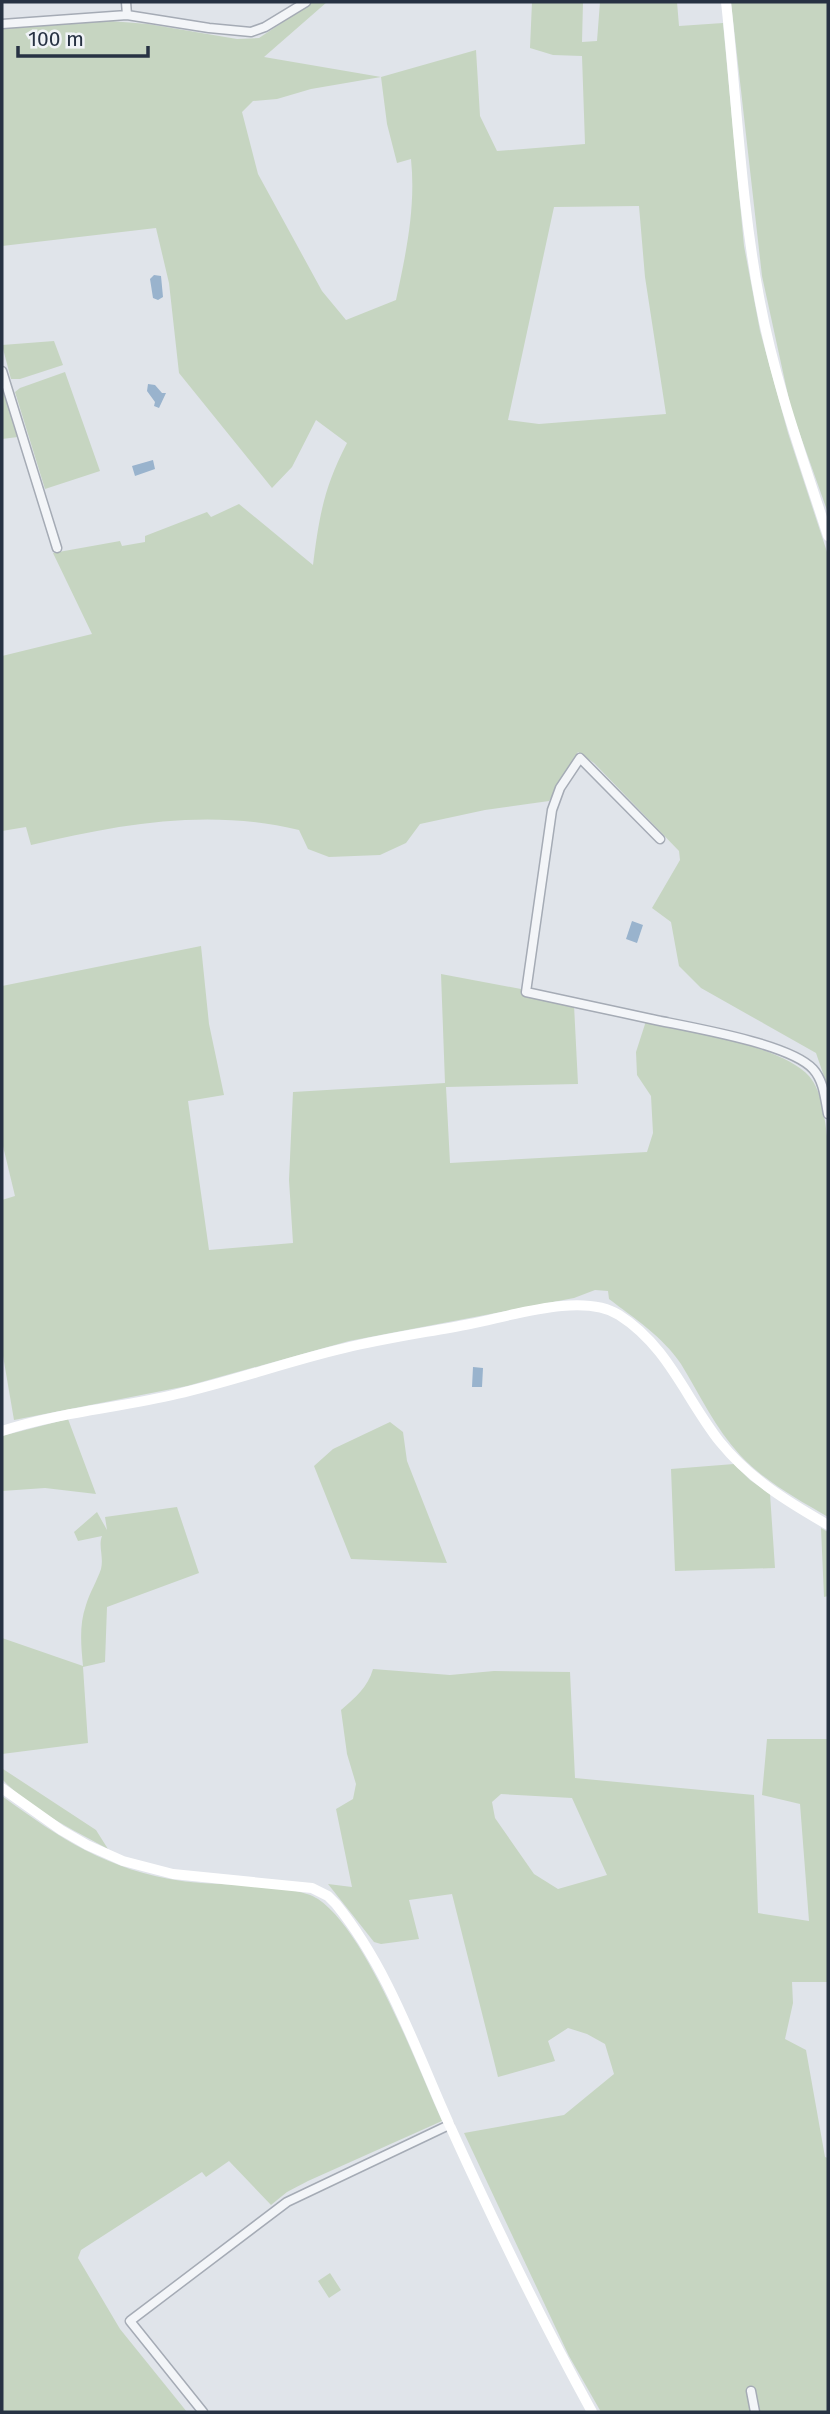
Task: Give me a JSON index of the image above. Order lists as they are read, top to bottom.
{
  "scale_bar": "100 m"
}
